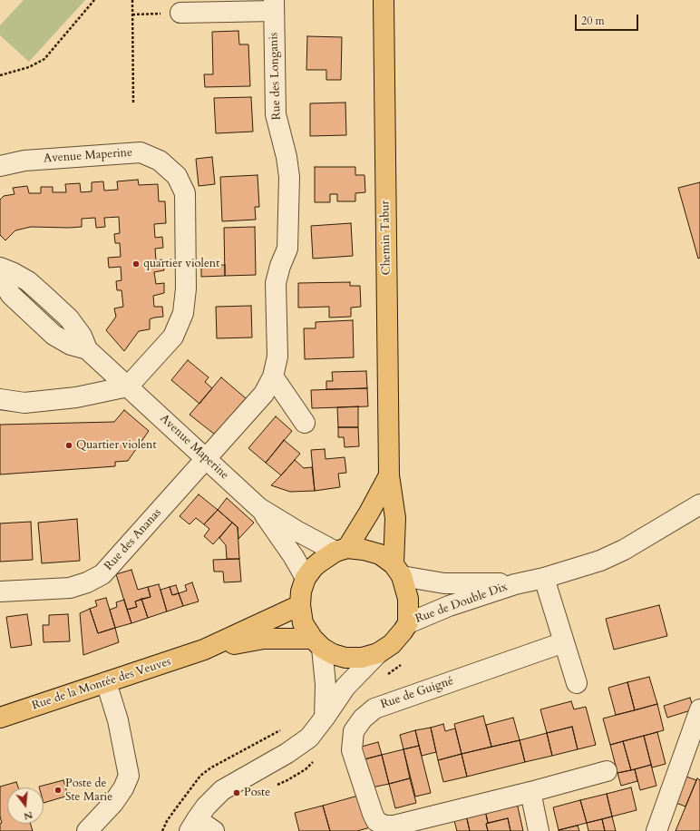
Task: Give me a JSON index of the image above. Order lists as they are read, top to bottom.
{
  "streets": {
    "main road": ["Chemin Tabur", "Rue de la Montée des Veuves"],
    "street": [
      "Rue des Longanis",
      "Avenue Maperine",
      "Rue des Ananas",
      "Rue de Double Dix",
      "Rue de Guigné"
    ]
  },
  "crossings": [
    ["Rue des Longanis", "Avenue Maperine"],
    ["Rue des Longanis", "Rue des Ananas"],
    ["Avenue Maperine", "Chemin Tabur"],
    ["Avenue Maperine", "Rue des Ananas"],
    ["Avenue Maperine", "Rue de Double Dix"],
    ["Chemin Tabur", "Rue de Double Dix"]
  ],
  "places": [
    "quartier violent",
    "Quartier violent",
    "Poste de Ste Marie",
    "Poste"
  ],
  "scale_bar": "20 m",
  "north": "bottom"
}
